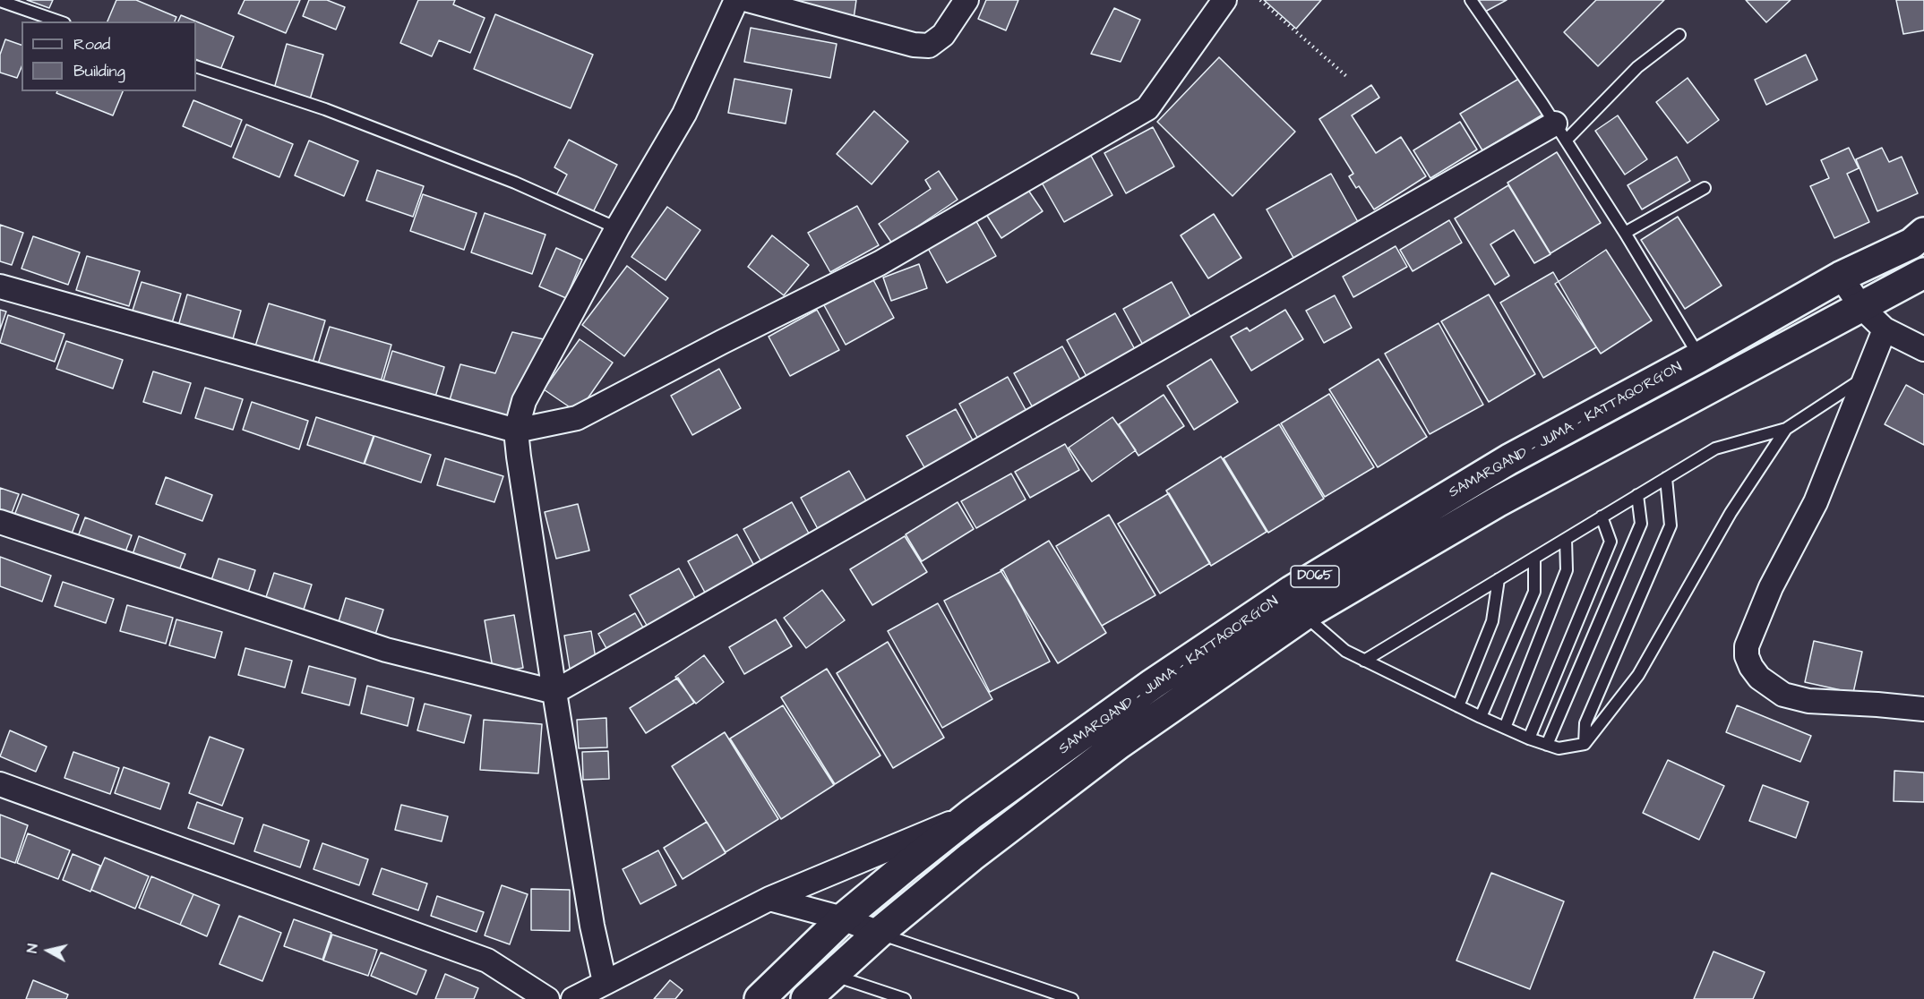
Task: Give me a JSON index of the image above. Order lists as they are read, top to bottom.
{
  "streets": {
    "main road": ["SAMARQAND - JUMA - KATTAQO‘RG‘ON", "D065"]
  },
  "legend": ["Road", "Building"],
  "north": "left"
}
